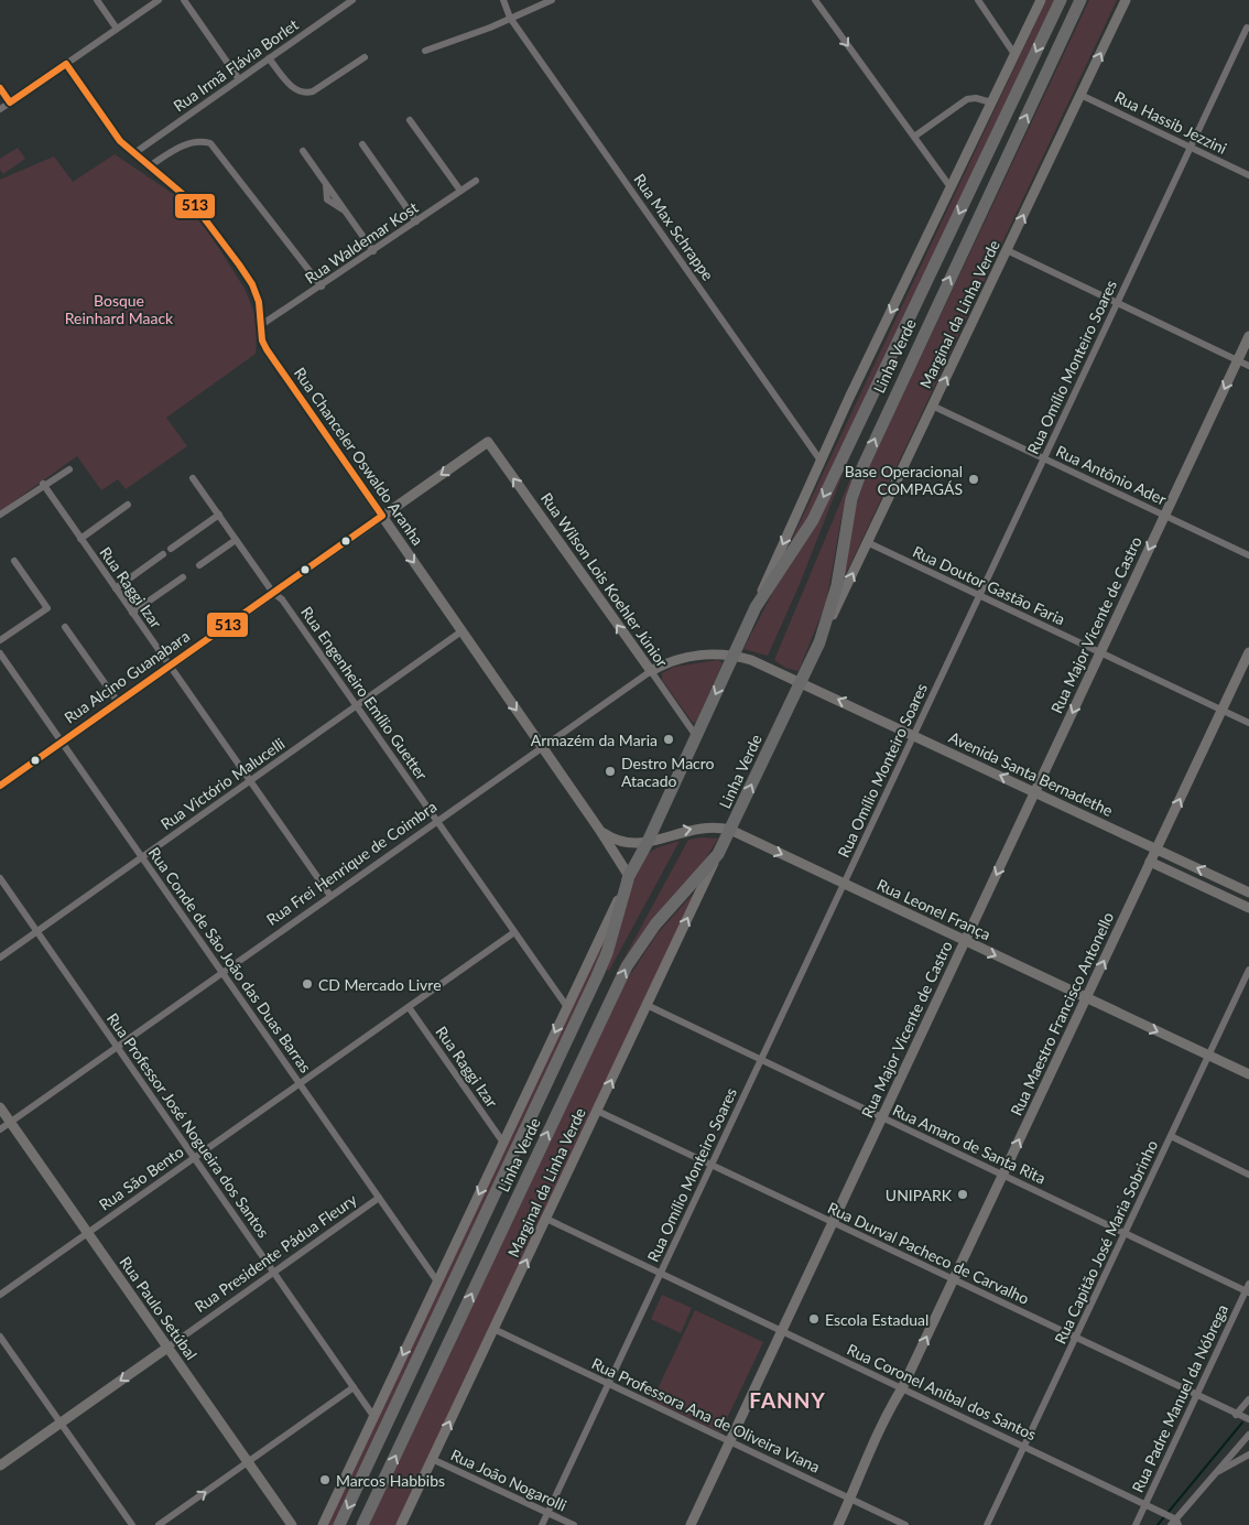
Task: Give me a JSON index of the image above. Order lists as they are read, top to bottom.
{
  "streets": {
    "highway": ["Linha Verde"],
    "main road": [
      "Marginal da Linha Verde",
      "Rua Chanceler Oswaldo Aranha",
      "Rua Wilson Lois Koehler Júnior",
      "Rua Major Vicente de Castro",
      "Rua Alcino Guanabara",
      "Avenida Santa Bernadethe",
      "Rua Frei Henrique de Coimbra",
      "Rua Leonel França",
      "Rua Maestro Francisco Antonello",
      "Rua Presidente Pádua Fleury",
      "Rua Paulo Setúbal"
    ],
    "street": [
      "Rua Irmã Flávia Borlet",
      "Rua Hassib Jezzini",
      "Rua Max Schrappe",
      "Rua Waldemar Kost",
      "Rua Omílio Monteiro Soares",
      "Rua Antônio Ader",
      "Rua Doutor Gastão Faria",
      "Rua Raggi Izar",
      "Rua Engenheiro Emílio Guetter",
      "Rua Victório Malucelli",
      "Rua Conde de São João das Duas Barras",
      "Rua Professor José Nogueira dos Santos",
      "Rua Amaro de Santa Rita",
      "Rua São Bento",
      "Rua Capitão José Maria Sobrinho",
      "Rua Durval Pacheco de Carvalho",
      "Rua Coronel Aníbal dos Santos",
      "Rua Padre Manuel da Nóbrega",
      "Rua Professora Ana de Oliveira Viana",
      "Rua João Nogarolli"
    ]
  },
  "crossings": [
    ["Rua Irmã Flávia Borlet", "Rua Chanceler Oswaldo Aranha"],
    ["Rua Hassib Jezzini", "Marginal da Linha Verde"],
    ["Rua Hassib Jezzini", "Rua Omílio Monteiro Soares"],
    ["Rua Waldemar Kost", "Rua Chanceler Oswaldo Aranha"],
    ["Marginal da Linha Verde", "Linha Verde"],
    ["Marginal da Linha Verde", "Rua Antônio Ader"],
    ["Marginal da Linha Verde", "Rua Doutor Gastão Faria"],
    ["Marginal da Linha Verde", "Rua Amaro de Santa Rita"],
    ["Marginal da Linha Verde", "Rua Durval Pacheco de Carvalho"],
    ["Marginal da Linha Verde", "Rua Coronel Aníbal dos Santos"],
    ["Marginal da Linha Verde", "Rua Professora Ana de Oliveira Viana"],
    ["Marginal da Linha Verde", "Rua João Nogarolli"],
    ["Linha Verde", "Rua Chanceler Oswaldo Aranha"],
    ["Linha Verde", "Rua Wilson Lois Koehler Júnior"],
    ["Linha Verde", "Avenida Santa Bernadethe"],
    ["Linha Verde", "Rua Frei Henrique de Coimbra"],
    ["Linha Verde", "Rua Leonel França"],
    ["Rua Omílio Monteiro Soares", "Rua Antônio Ader"],
    ["Rua Omílio Monteiro Soares", "Rua Doutor Gastão Faria"],
    ["Rua Omílio Monteiro Soares", "Avenida Santa Bernadethe"],
    ["Rua Omílio Monteiro Soares", "Rua Leonel França"],
    ["Rua Omílio Monteiro Soares", "Rua Amaro de Santa Rita"],
    ["Rua Omílio Monteiro Soares", "Rua Durval Pacheco de Carvalho"],
    ["Rua Omílio Monteiro Soares", "Rua Coronel Aníbal dos Santos"],
    ["Rua Omílio Monteiro Soares", "Rua Professora Ana de Oliveira Viana"],
    ["Rua Omílio Monteiro Soares", "Rua João Nogarolli"],
    ["Rua Chanceler Oswaldo Aranha", "Rua Alcino Guanabara"],
    ["Rua Chanceler Oswaldo Aranha", "Rua Victório Malucelli"],
    ["Rua Chanceler Oswaldo Aranha", "Rua Frei Henrique de Coimbra"],
    ["Rua Chanceler Oswaldo Aranha", "Rua Leonel França"],
    ["Rua Antônio Ader", "Rua Major Vicente de Castro"],
    ["Rua Wilson Lois Koehler Júnior", "Rua Alcino Guanabara"],
    ["Rua Wilson Lois Koehler Júnior", "Rua Frei Henrique de Coimbra"],
    ["Rua Doutor Gastão Faria", "Rua Major Vicente de Castro"],
    ["Rua Doutor Gastão Faria", "Rua Maestro Francisco Antonello"],
    ["Rua Raggi Izar", "Rua Alcino Guanabara"],
    ["Rua Raggi Izar", "Rua Victório Malucelli"],
    ["Rua Raggi Izar", "Rua Frei Henrique de Coimbra"],
    ["Rua Raggi Izar", "Rua São Bento"],
    ["Rua Major Vicente de Castro", "Avenida Santa Bernadethe"],
    ["Rua Major Vicente de Castro", "Rua Leonel França"],
    ["Rua Major Vicente de Castro", "Rua Amaro de Santa Rita"],
    ["Rua Major Vicente de Castro", "Rua Durval Pacheco de Carvalho"],
    ["Rua Major Vicente de Castro", "Rua Coronel Aníbal dos Santos"],
    ["Rua Major Vicente de Castro", "Rua Professora Ana de Oliveira Viana"],
    ["Rua Alcino Guanabara", "Rua Engenheiro Emílio Guetter"],
    ["Rua Alcino Guanabara", "Rua Conde de São João das Duas Barras"],
    ["Rua Engenheiro Emílio Guetter", "Rua Victório Malucelli"],
    ["Rua Engenheiro Emílio Guetter", "Rua Frei Henrique de Coimbra"],
    ["Rua Engenheiro Emílio Guetter", "Rua São Bento"],
    ["Avenida Santa Bernadethe", "Rua Frei Henrique de Coimbra"],
    ["Avenida Santa Bernadethe", "Rua Maestro Francisco Antonello"],
    ["Rua Victório Malucelli", "Rua Conde de São João das Duas Barras"],
    ["Rua Victório Malucelli", "Rua Professor José Nogueira dos Santos"],
    ["Rua Frei Henrique de Coimbra", "Rua Conde de São João das Duas Barras"],
    ["Rua Frei Henrique de Coimbra", "Rua Professor José Nogueira dos Santos"],
    ["Rua Frei Henrique de Coimbra", "Rua Paulo Setúbal"],
    ["Rua Leonel França", "Rua Maestro Francisco Antonello"],
    ["Rua Leonel França", "Rua Capitão José Maria Sobrinho"],
    ["Rua Conde de São João das Duas Barras", "Rua São Bento"],
    ["Rua Conde de São João das Duas Barras", "Rua Presidente Pádua Fleury"],
    ["Rua Maestro Francisco Antonello", "Rua Amaro de Santa Rita"],
    ["Rua Maestro Francisco Antonello", "Rua Durval Pacheco de Carvalho"],
    ["Rua Maestro Francisco Antonello", "Rua Coronel Aníbal dos Santos"],
    ["Rua Maestro Francisco Antonello", "Rua Professora Ana de Oliveira Viana"],
    ["Rua Professor José Nogueira dos Santos", "Rua São Bento"],
    ["Rua Professor José Nogueira dos Santos", "Rua Presidente Pádua Fleury"],
    ["Rua Amaro de Santa Rita", "Rua Capitão José Maria Sobrinho"],
    ["Rua Amaro de Santa Rita", "Rua Padre Manuel da Nóbrega"],
    ["Rua São Bento", "Rua Paulo Setúbal"],
    ["Rua Capitão José Maria Sobrinho", "Rua Durval Pacheco de Carvalho"],
    ["Rua Capitão José Maria Sobrinho", "Rua Coronel Aníbal dos Santos"],
    ["Rua Presidente Pádua Fleury", "Rua Paulo Setúbal"],
    ["Rua Durval Pacheco de Carvalho", "Rua Padre Manuel da Nóbrega"],
    ["Rua Coronel Aníbal dos Santos", "Rua Padre Manuel da Nóbrega"]
  ],
  "one_way": [
    "Rua Wilson Lois Koehler Júnior",
    "Rua Major Vicente de Castro",
    "Avenida Santa Bernadethe",
    "Rua Leonel França",
    "Rua Maestro Francisco Antonello"
  ],
  "districts": ["FANNY"],
  "parks": ["Bosque Reinhard Maack"],
  "places": [
    "Base Operacional COMPAGÁS",
    "Armazém da Maria",
    "Destro Macro Atacado",
    "CD Mercado Livre",
    "UNIPARK",
    "Escola Estadual",
    "Marcos Habbibs"
  ],
  "lines": ["transit line 513"]
}
